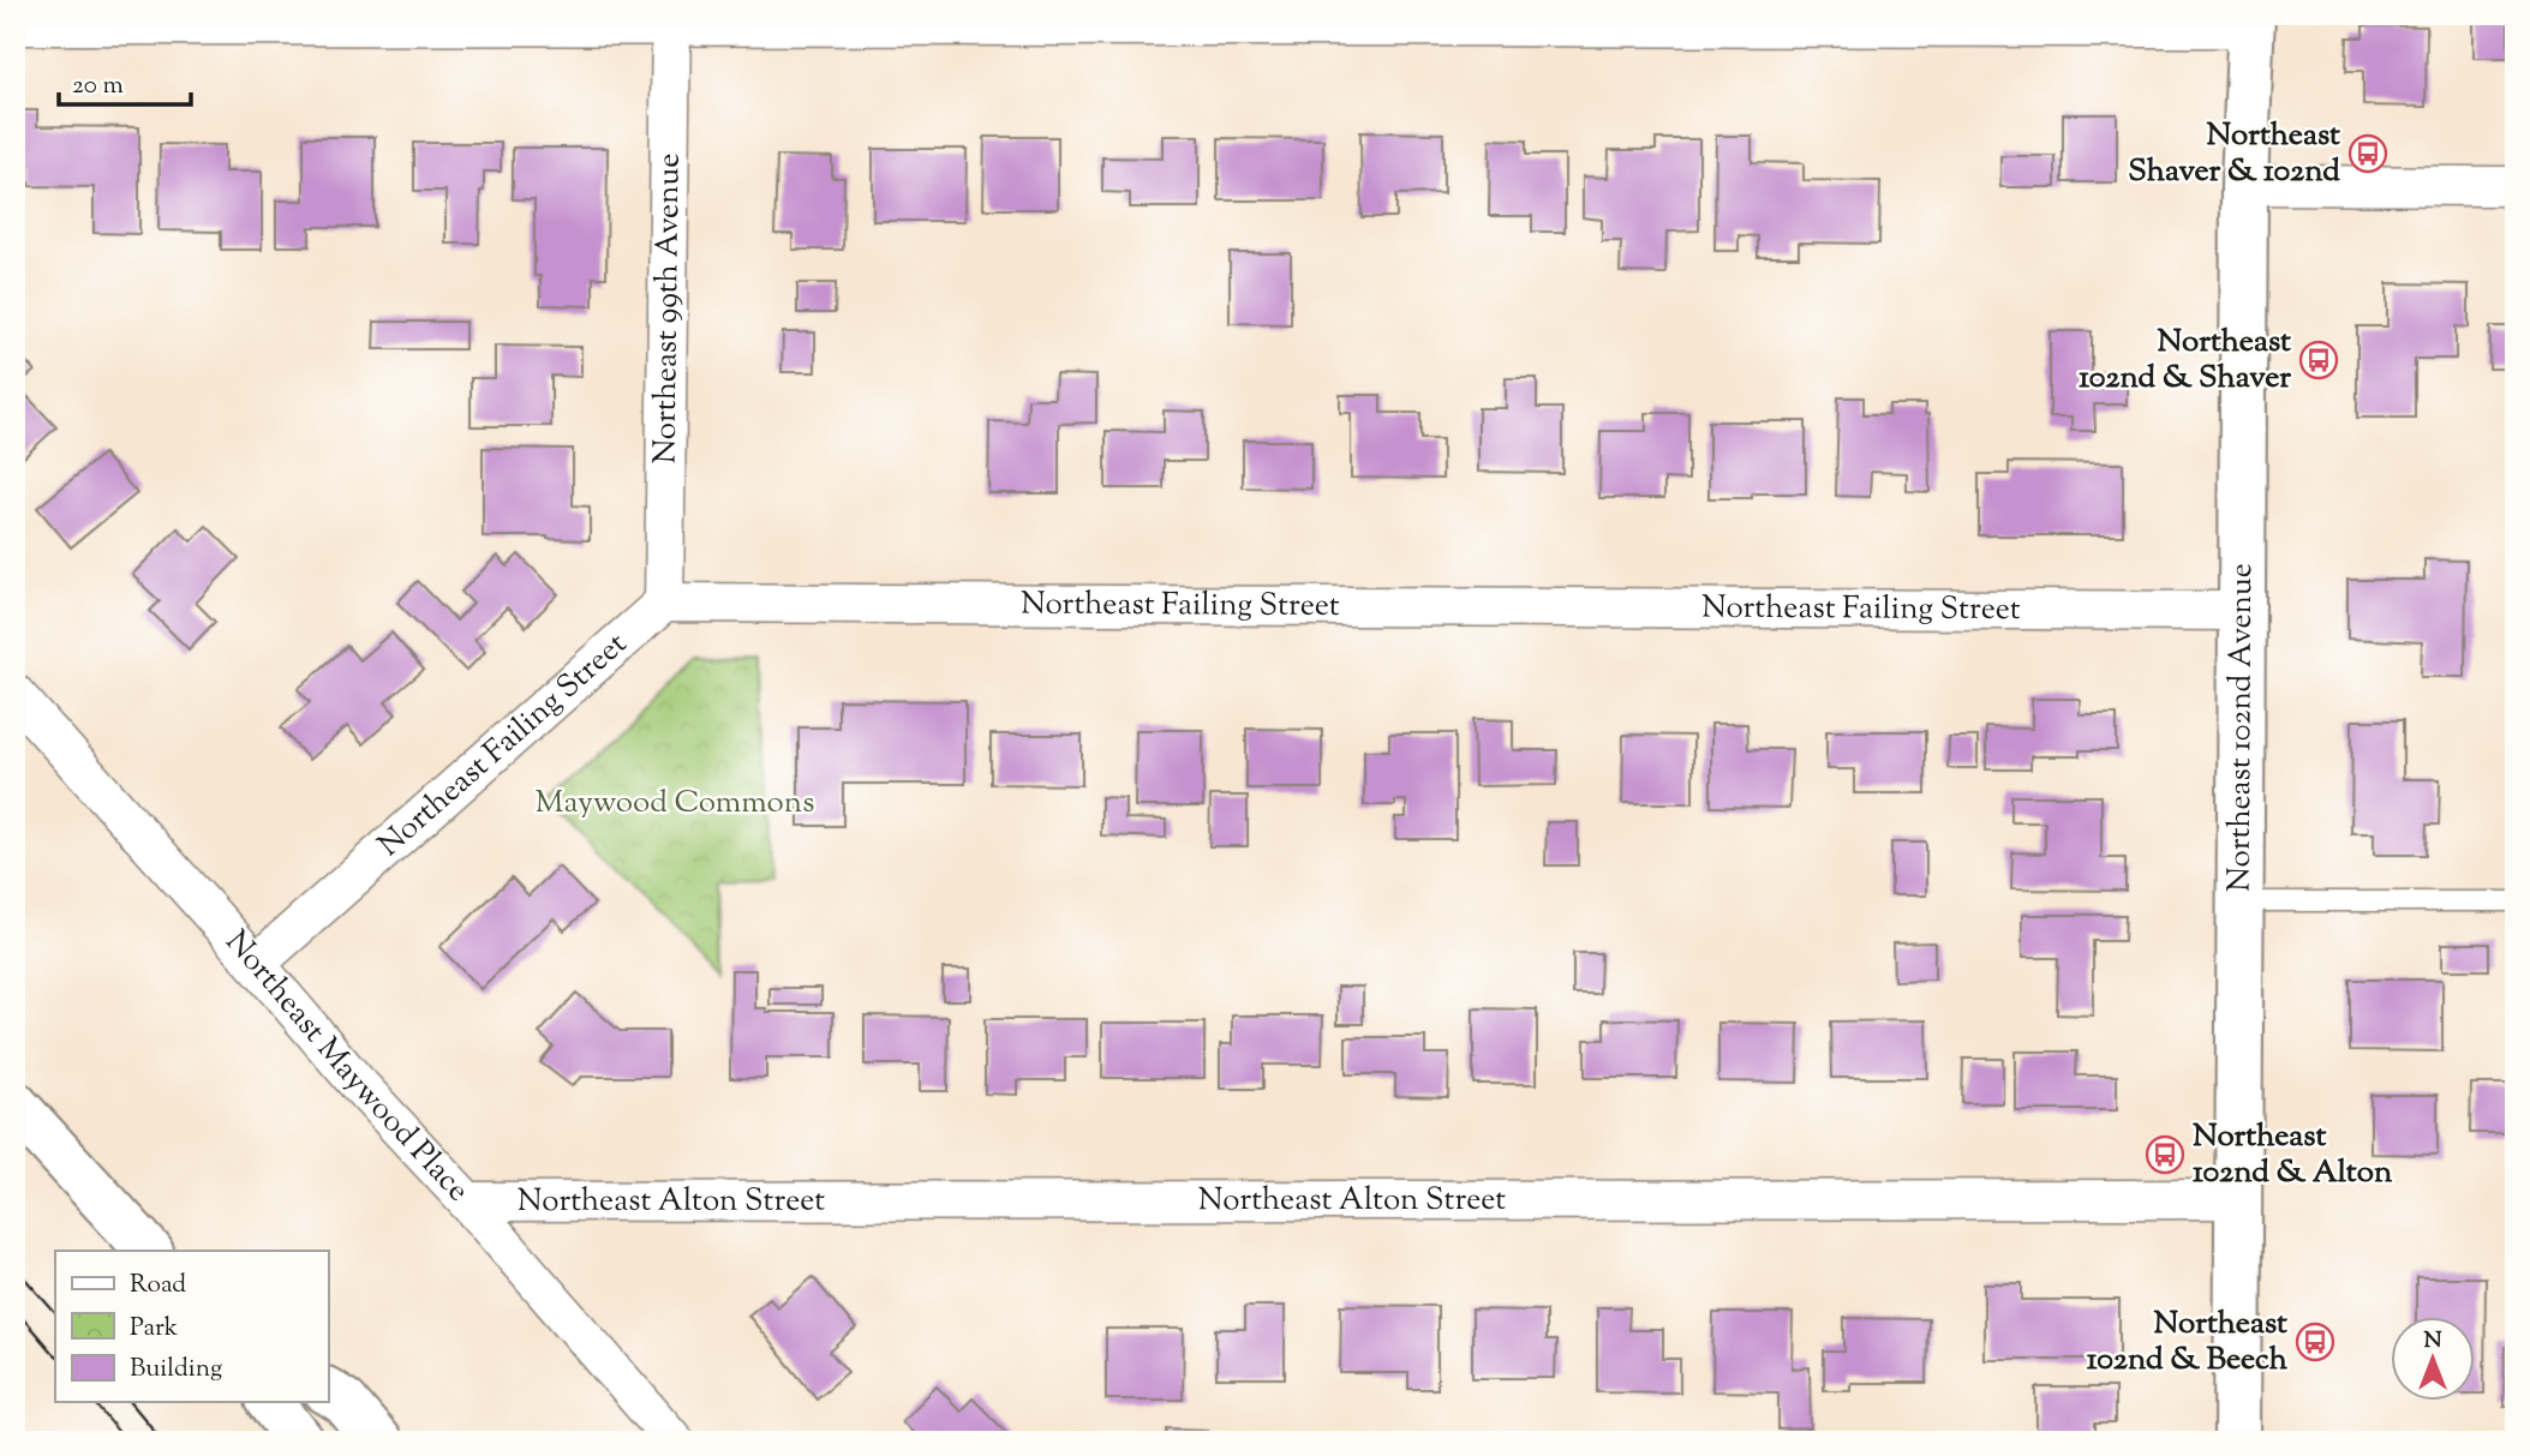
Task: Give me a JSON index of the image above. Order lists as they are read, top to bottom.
{
  "streets": {
    "main road": ["Northeast 102nd Avenue"],
    "street": [
      "Northeast 99th Avenue",
      "Northeast Failing Street",
      "Northeast Maywood Place",
      "Northeast Alton Street"
    ]
  },
  "crossings": [
    ["Northeast 99th Avenue", "Northeast Failing Street"],
    ["Northeast Failing Street", "Northeast 102nd Avenue"],
    ["Northeast Failing Street", "Northeast Maywood Place"],
    ["Northeast 102nd Avenue", "Northeast Alton Street"],
    ["Northeast Maywood Place", "Northeast Alton Street"]
  ],
  "parks": ["Maywood Commons"],
  "places": {
    "bus stop": [
      "Northeast Shaver & 102nd",
      "Northeast 102nd & Shaver",
      "Northeast 102nd & Alton",
      "Northeast 102nd & Beech"
    ]
  },
  "legend": ["Road", "Park", "Building"],
  "scale_bar": "20 m",
  "north": "top"
}
